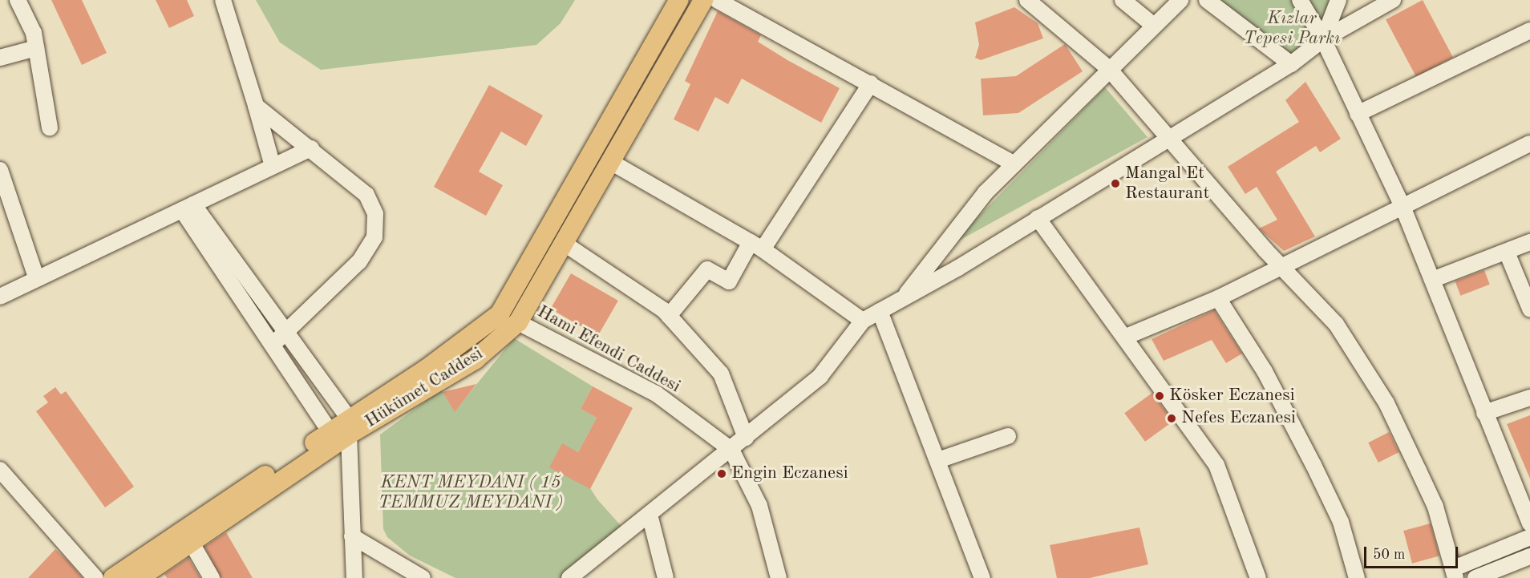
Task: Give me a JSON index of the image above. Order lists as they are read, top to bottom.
{
  "streets": {
    "main road": ["Hükümet Caddesi"],
    "street": ["Hami Efendi Caddesi"]
  },
  "crossings": [
    ["Hami Efendi Caddesi", "Hükümet Caddesi"]
  ],
  "parks": ["Kızlar Tepesi Parkı", "KENT MEYDANI ( 15 TEMMUZ MEYDANI )"],
  "places": [
    "Mangal Et Restaurant",
    "Kösker Eczanesi",
    "Nefes Eczanesi",
    "Engin Eczanesi"
  ],
  "scale_bar": "50 m"
}
